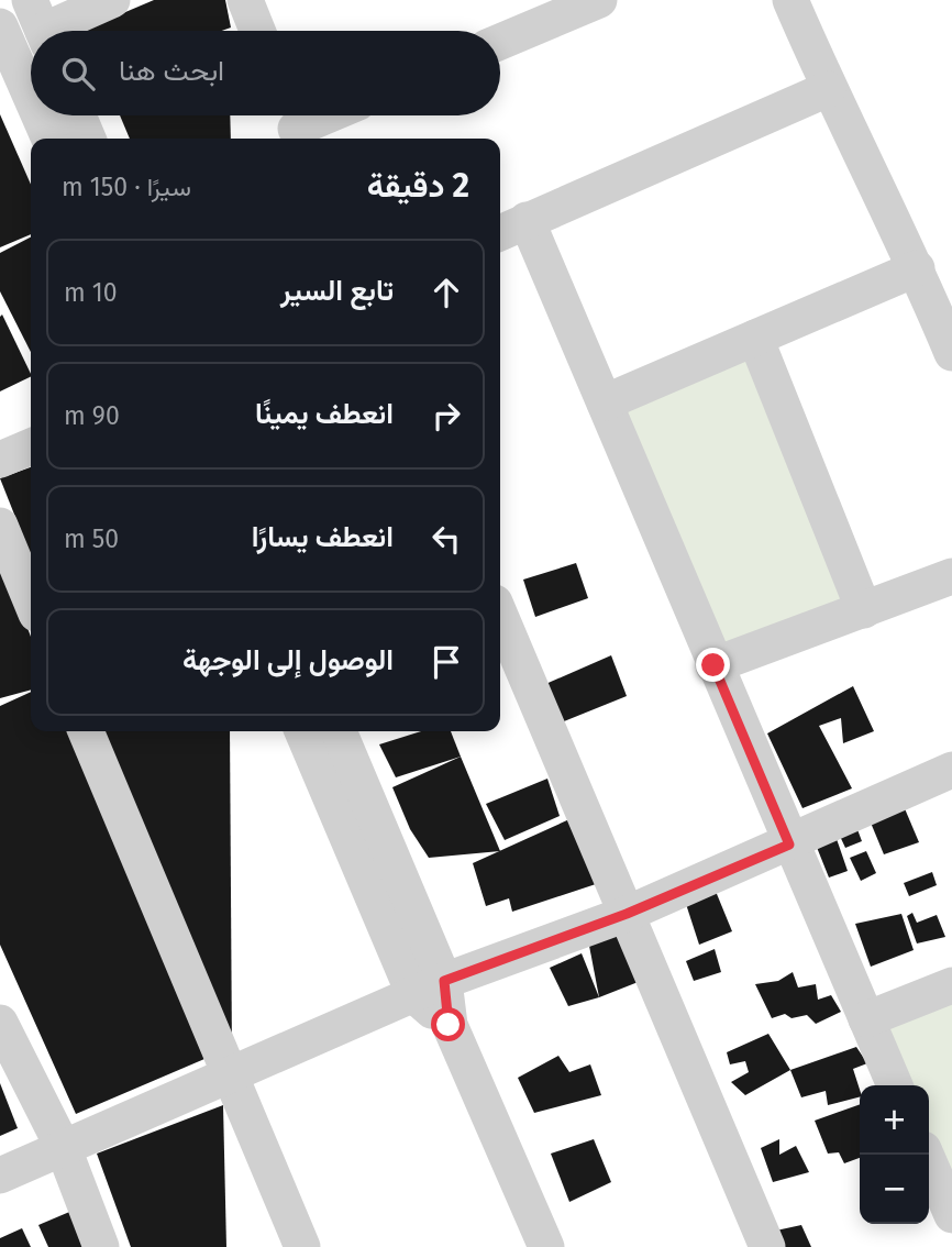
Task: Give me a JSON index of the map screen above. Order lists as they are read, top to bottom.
{
  "page": {
    "search": "ابحث هنا",
    "heading": ["2 دقيقة", "سيرًا · 150 m"],
    "list": [
      ["تابع السير", "10 m"],
      ["انعطف يمينًا", "90 m"],
      ["انعطف يسارًا", "50 m"],
      "الوصول إلى الوجهة"
    ],
    "map_buttons": ["+", "−"]
  }
}
